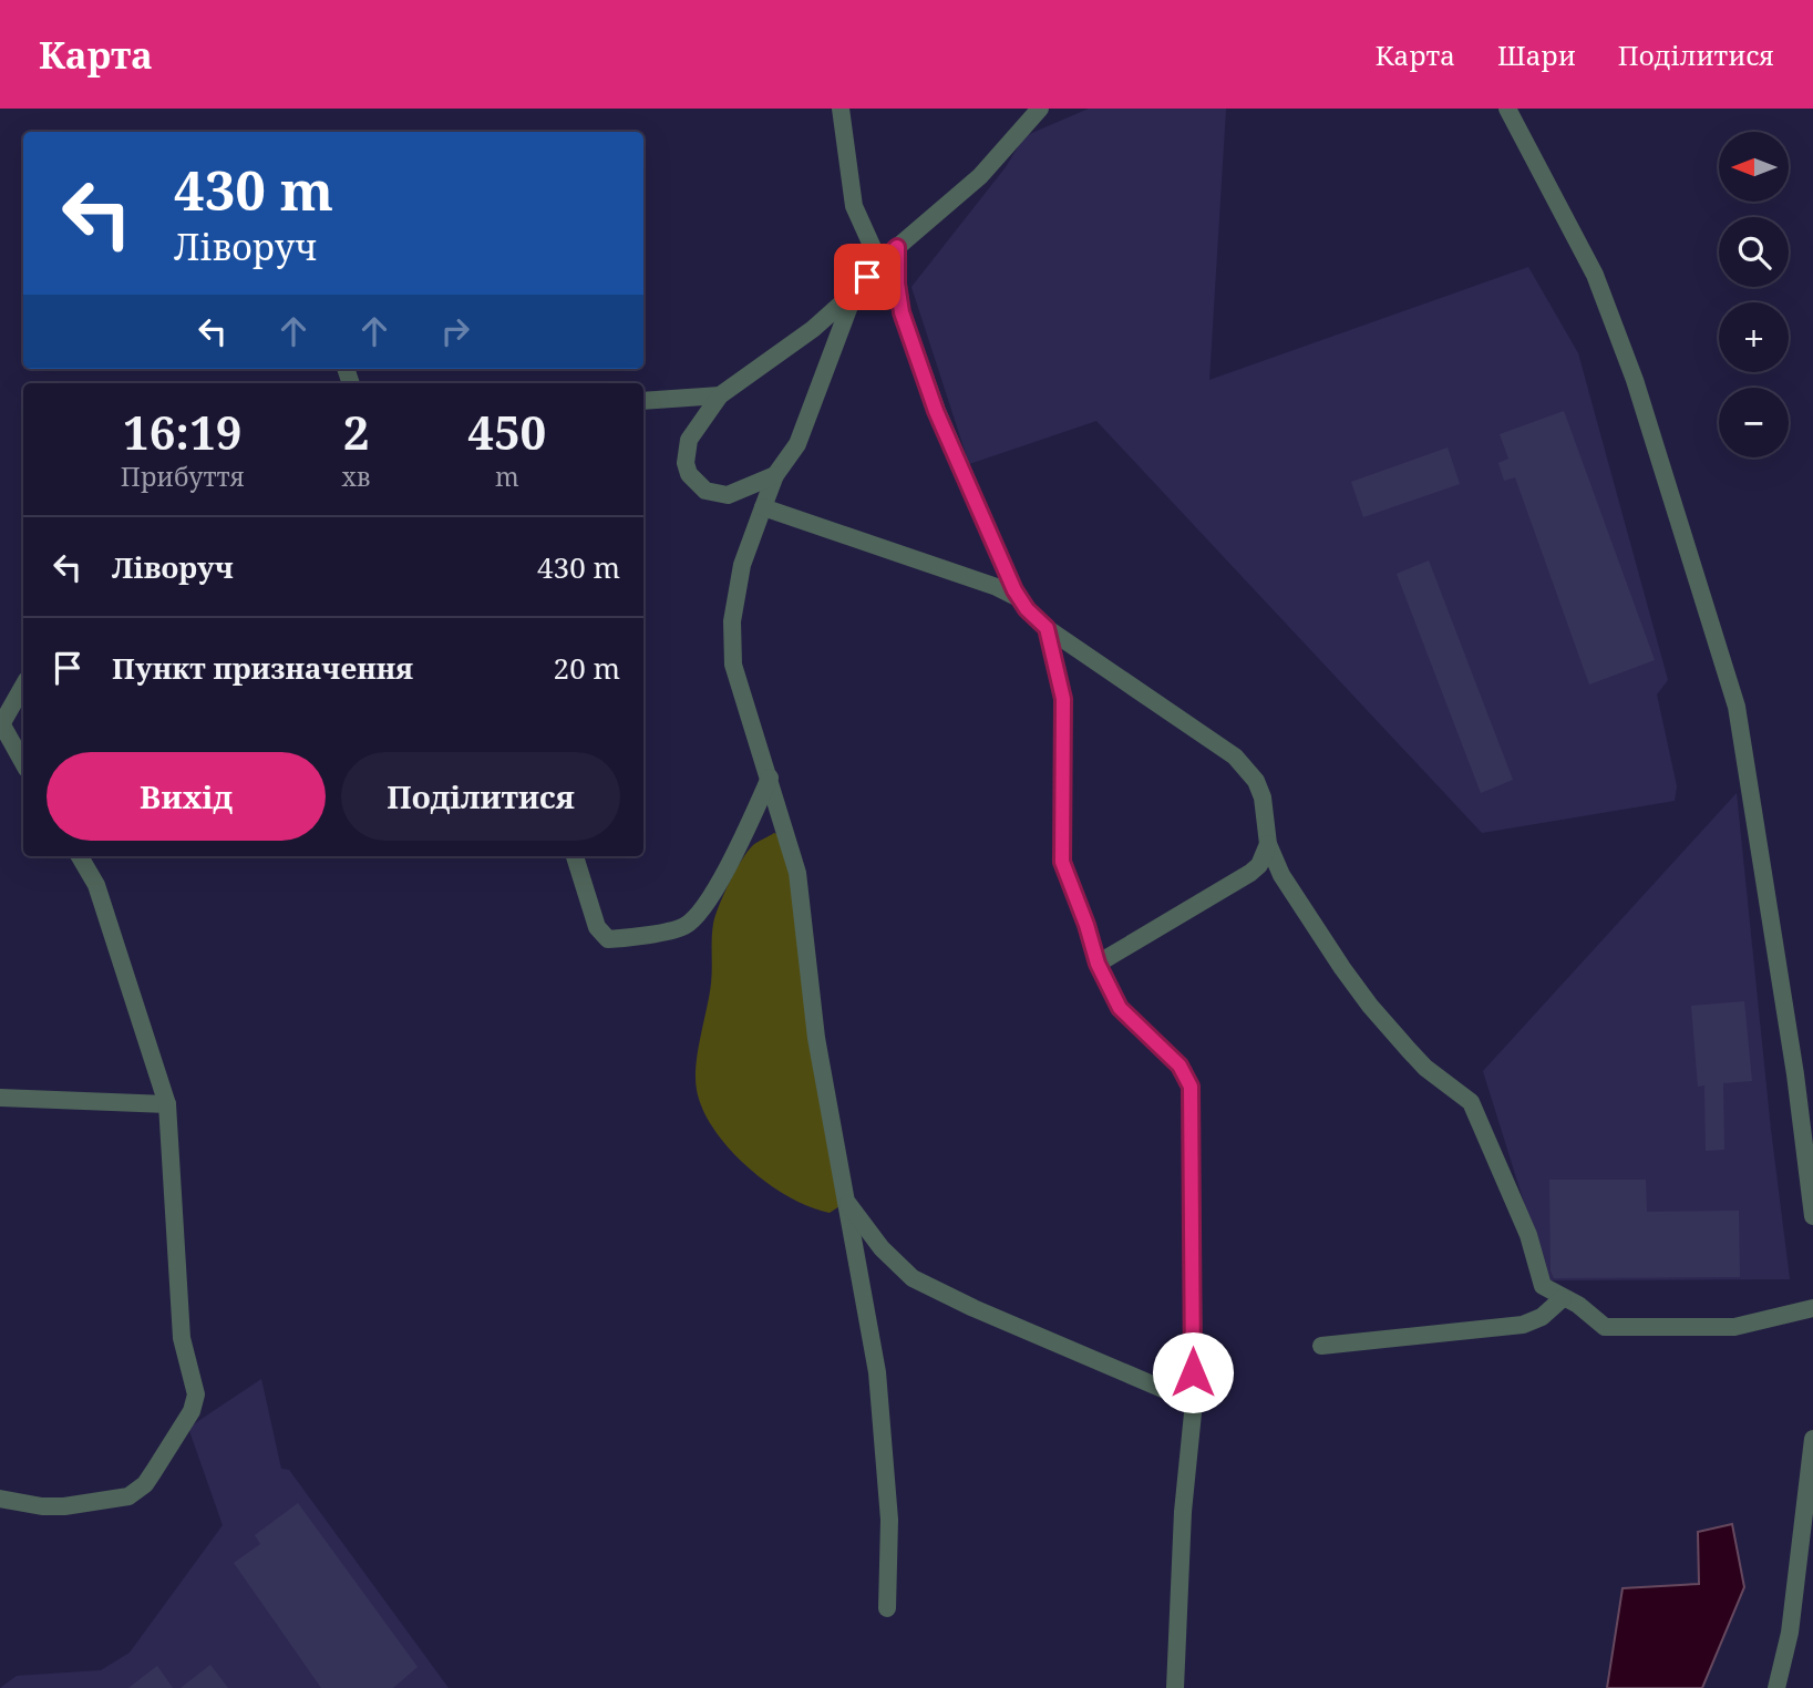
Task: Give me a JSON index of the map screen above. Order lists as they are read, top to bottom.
{
  "north": "left",
  "page": {
    "header": "Карта",
    "nav": ["Карта", "Шари", "Поділитися"],
    "map_buttons": ["+", "−"],
    "turn": ["430 m", "Ліворуч"],
    "eta": [
      "16:19",
      "Прибуття",
      "2",
      "хв",
      "450",
      "m"
    ],
    "list": [
      {
        "name": "Ліворуч",
        "value": "430 m"
      },
      {
        "name": "Пункт призначення",
        "value": "20 m"
      }
    ],
    "buttons": ["Вихід", "Поділитися"]
  }
}
